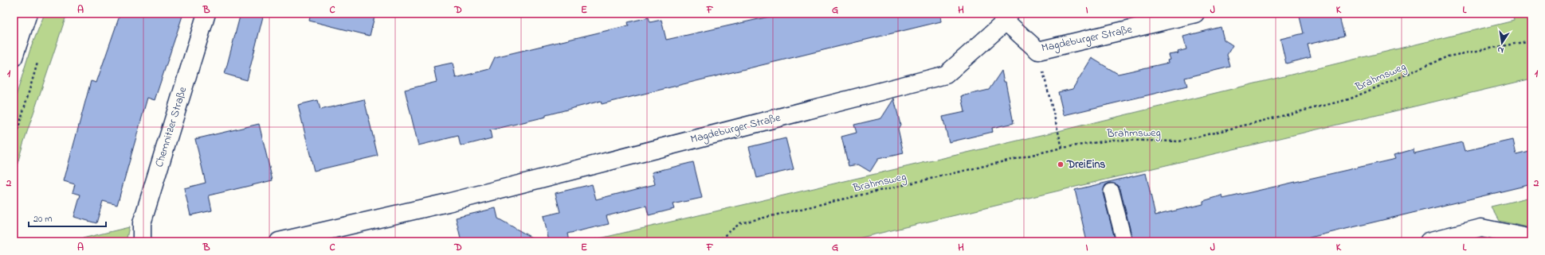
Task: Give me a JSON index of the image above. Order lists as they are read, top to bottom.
{
  "streets": {
    "street": ["Magdeburger Straße", "Chemnitzer Straße"],
    "path": ["Brahmsweg"]
  },
  "places": ["DreiEins"],
  "scale_bar": "20 m",
  "north": "bottom",
  "grid": {
    "columns": [
      "A",
      "B",
      "C",
      "D",
      "E",
      "F",
      "G",
      "H",
      "I",
      "J",
      "K",
      "L"
    ],
    "rows": ["1", "2"]
  }
}
